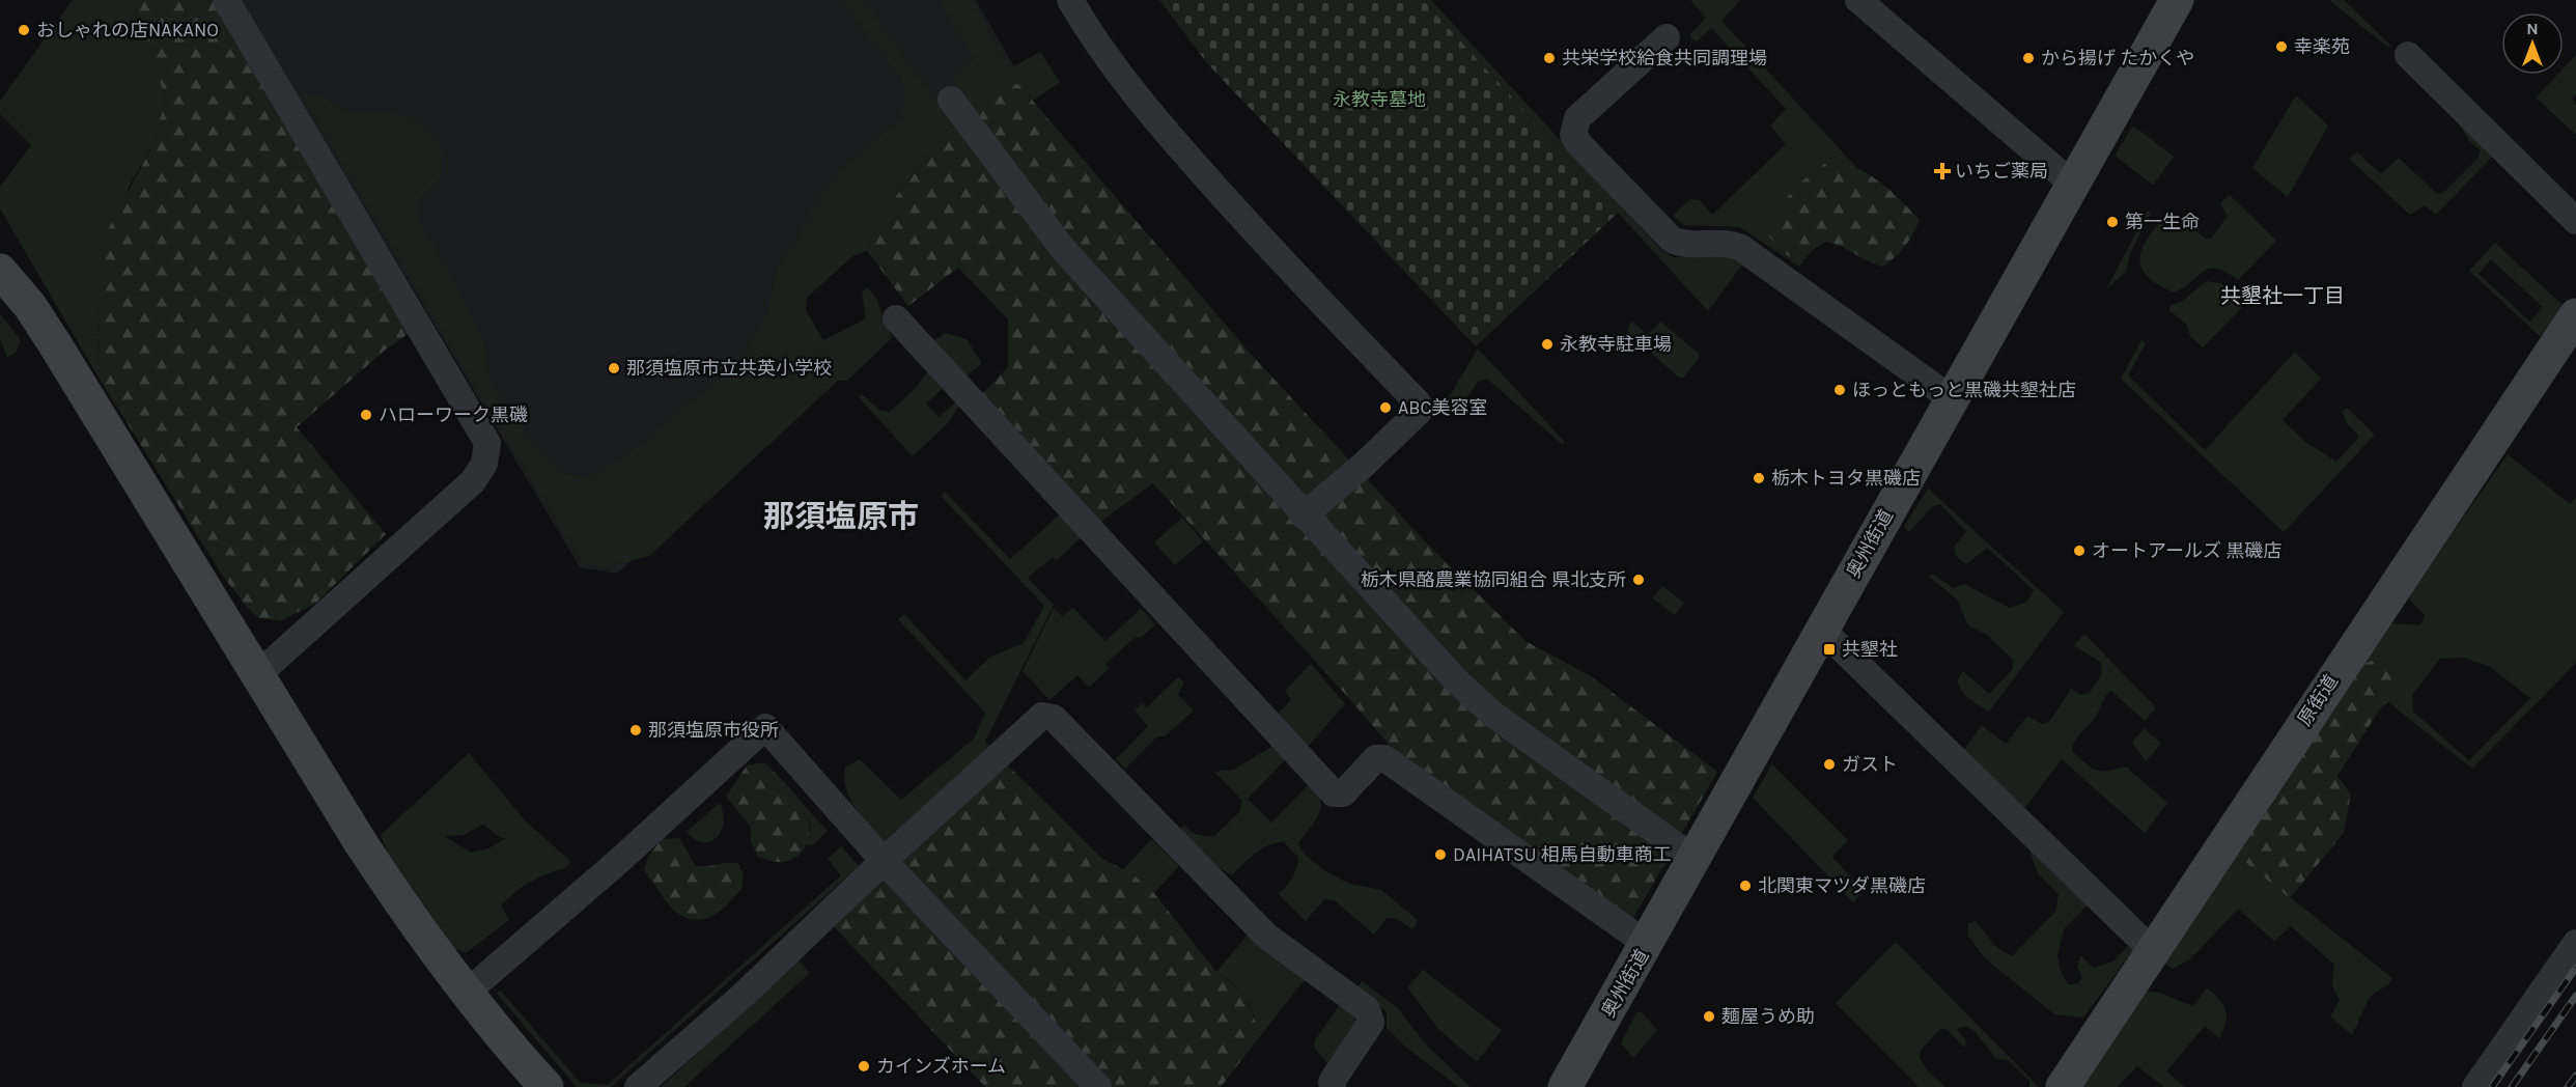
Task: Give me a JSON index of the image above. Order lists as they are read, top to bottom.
{
  "streets": {
    "street": ["奥州街道", "原街道"]
  },
  "districts": ["共墾社一丁目", "那須塩原市"],
  "parks": ["永教寺墓地"],
  "places": {
    "other": [
      "おしゃれの店NAKANO",
      "幸楽苑",
      "共栄学校給食共同調理場",
      "から揚げ たかくや",
      "第一生命",
      "永教寺駐車場",
      "那須塩原市立共英小学校",
      "ほっともっと黒磯共墾社店",
      "ABC美容室",
      "ハローワーク黒磯",
      "栃木トヨタ黒磯店",
      "オートアールズ 黒磯店",
      "栃木県酪農業協同組合 県北支所",
      "那須塩原市役所",
      "ガスト",
      "DAIHATSU 相馬自動車商工",
      "北関東マツダ黒磯店",
      "麺屋うめ助",
      "カインズホーム"
    ],
    "health": ["いちご薬局"],
    "transit": ["共墾社"]
  },
  "north": "top"
}
